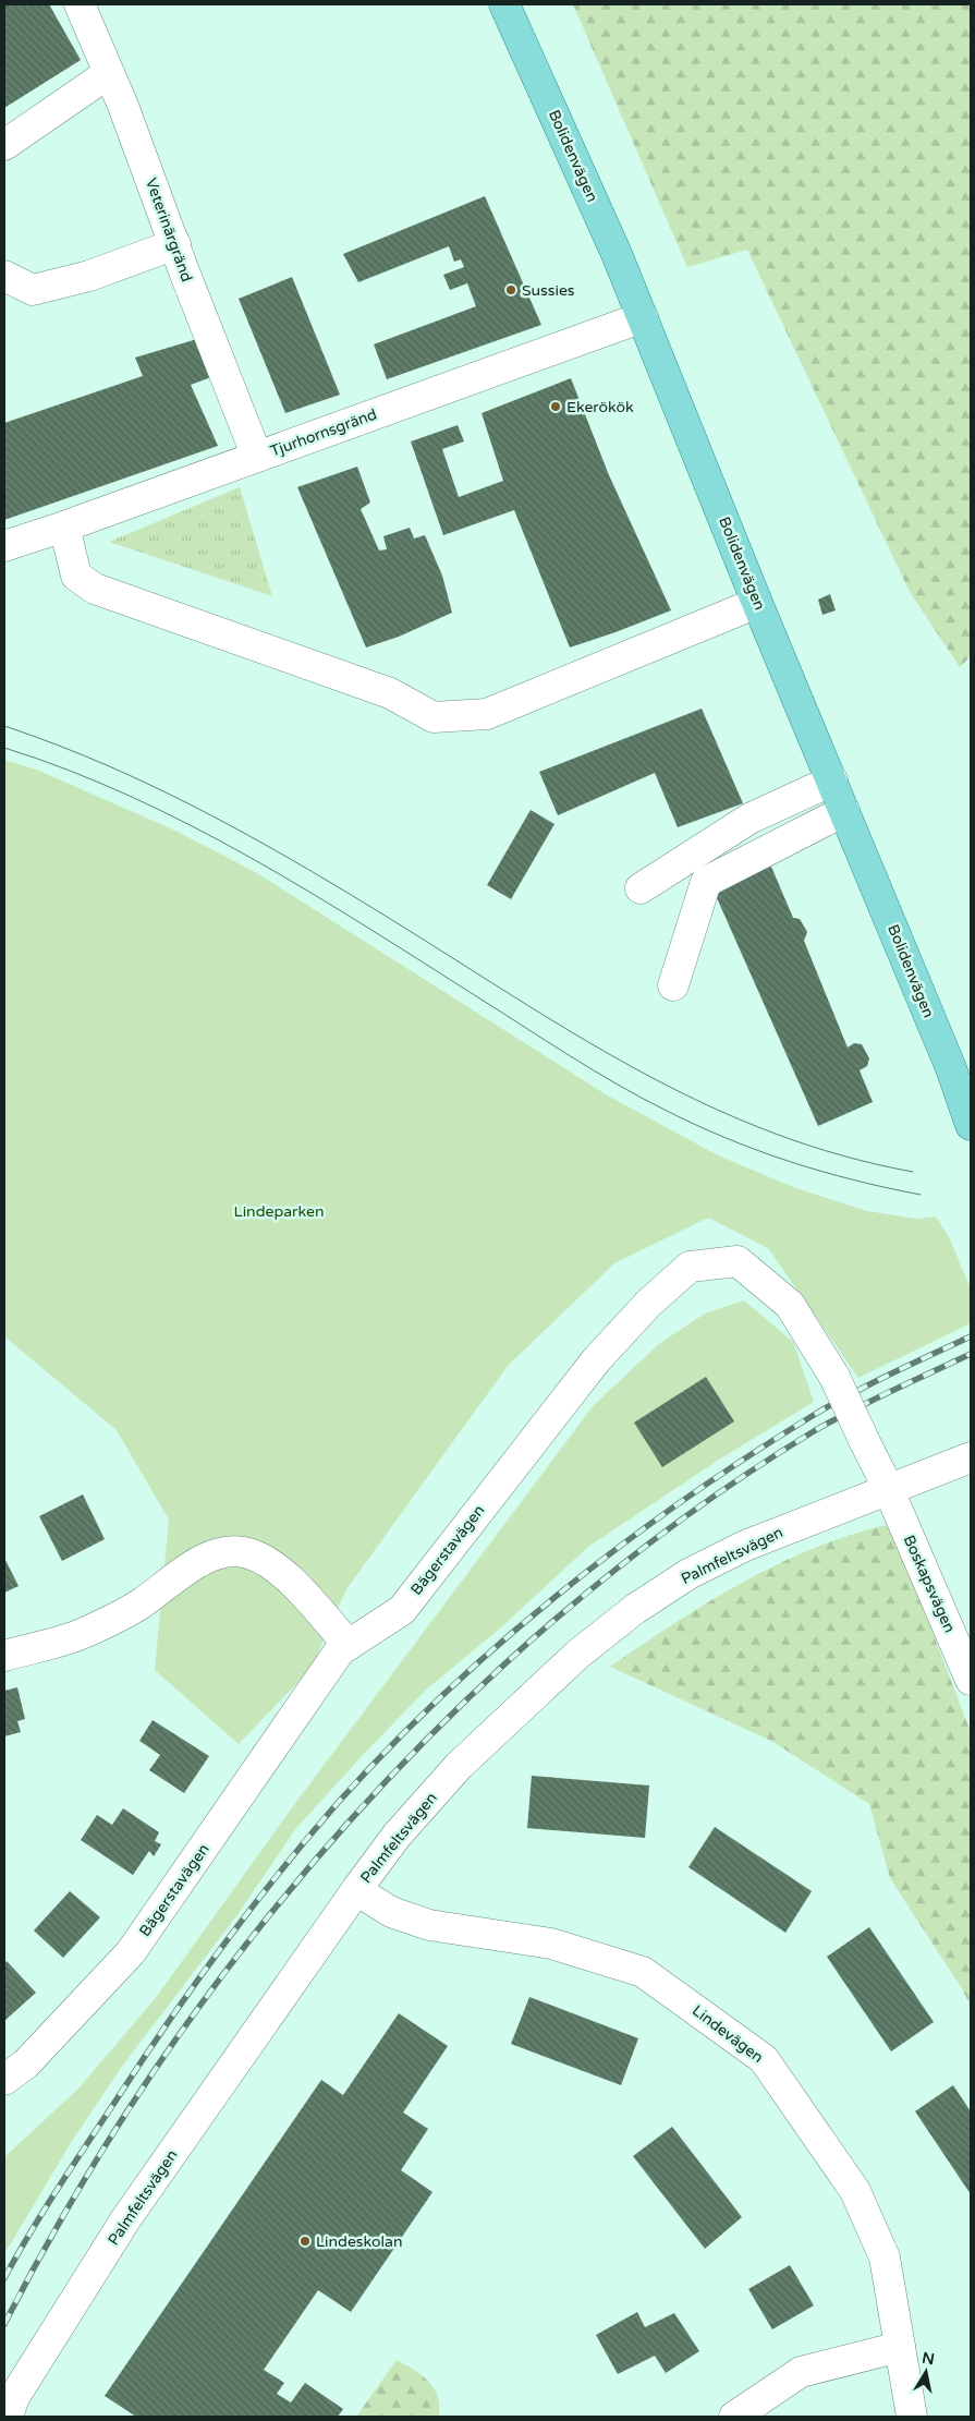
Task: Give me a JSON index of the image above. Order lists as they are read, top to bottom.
{
  "streets": {
    "main road": ["Bolidenvägen"],
    "street": [
      "Veterinärgränd",
      "Tjurhornsgränd",
      "Bägerstavägen",
      "Palmfeltsvägen",
      "Boskapsvägen",
      "Lindevägen"
    ]
  },
  "crossings": [
    ["Bolidenvägen", "Tjurhornsgränd"],
    ["Veterinärgränd", "Tjurhornsgränd"],
    ["Bägerstavägen", "Palmfeltsvägen"],
    ["Bägerstavägen", "Boskapsvägen"],
    ["Palmfeltsvägen", "Boskapsvägen"],
    ["Palmfeltsvägen", "Lindevägen"]
  ],
  "parks": ["Lindeparken"],
  "places": ["Sussies", "Ekerökök", "Lindeskolan"],
  "north": "top"
}
